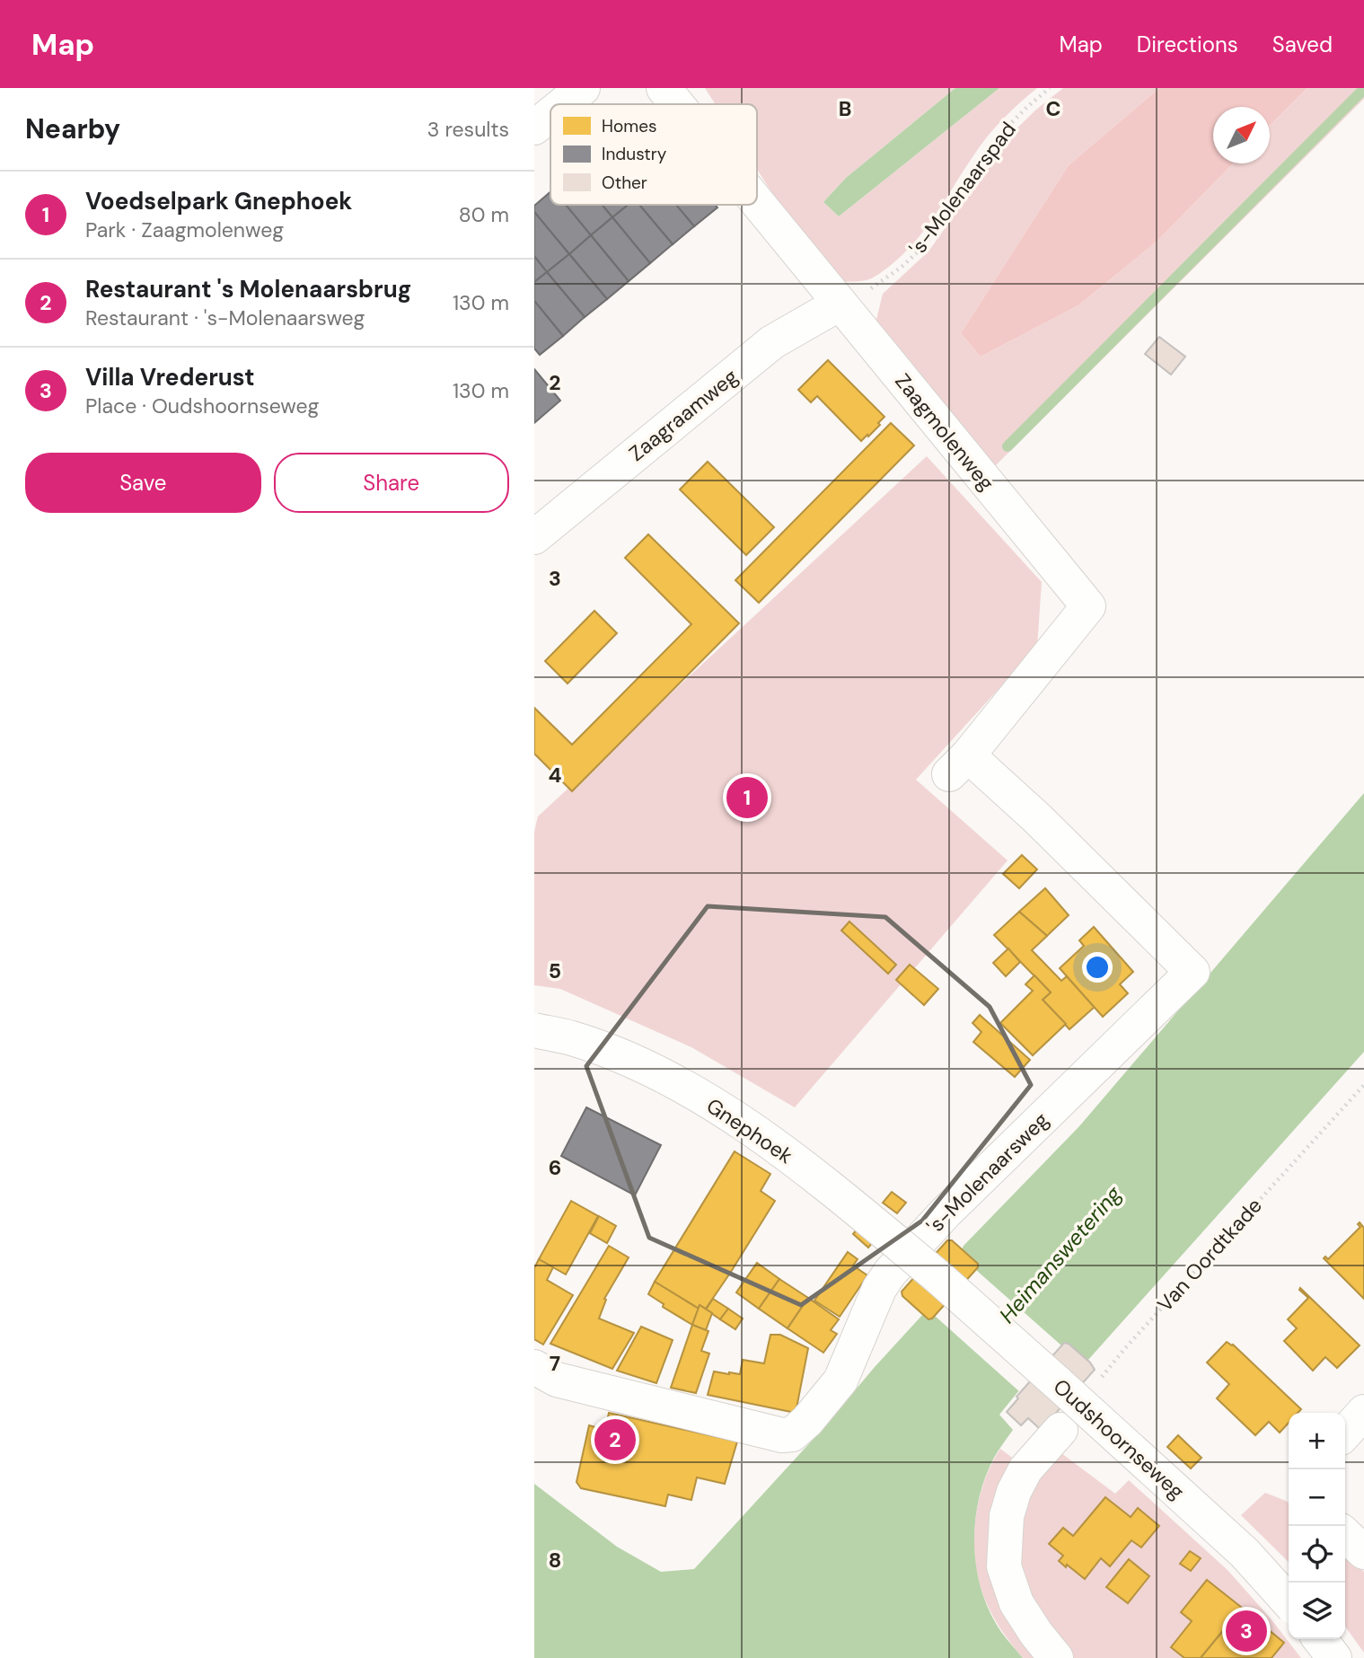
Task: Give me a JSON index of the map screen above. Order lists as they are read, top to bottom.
{
  "streets": {
    "street": [
      "Zaagraamweg",
      "Zaagmolenweg",
      "Gnephoek",
      "'s-Molenaarsweg",
      "Oudshoornseweg"
    ],
    "path": ["'s-Molenaarspad", "Van Oordtkade"]
  },
  "crossings": [
    ["'s-Molenaarspad", "Zaagraamweg"],
    ["'s-Molenaarspad", "Zaagmolenweg"],
    ["Zaagraamweg", "Zaagmolenweg"],
    ["Zaagmolenweg", "'s-Molenaarsweg"],
    ["Gnephoek", "Oudshoornseweg"]
  ],
  "water": ["Heimanswetering"],
  "legend": ["Homes", "Industry", "Other"],
  "north": "top right",
  "page": {
    "header": "Map",
    "nav": ["Map", "Directions", "Saved"],
    "heading": ["Nearby", "3 results"],
    "list": [
      {
        "mark": "1",
        "name": "Voedselpark Gnephoek",
        "note": "Park · Zaagmolenweg",
        "value": "80 m"
      },
      {
        "mark": "2",
        "name": "Restaurant 's Molenaarsbrug",
        "note": "Restaurant · 's-Molenaarsweg",
        "value": "130 m"
      },
      {
        "mark": "3",
        "name": "Villa Vrederust",
        "note": "Place · Oudshoornseweg",
        "value": "130 m"
      }
    ],
    "buttons": ["Save", "Share"],
    "pins": ["1", "2", "3"],
    "map_buttons": ["+", "−"]
  },
  "grid": {
    "columns": ["B", "C"],
    "rows": [
      "2",
      "3",
      "4",
      "5",
      "6",
      "7",
      "8"
    ]
  }
}
